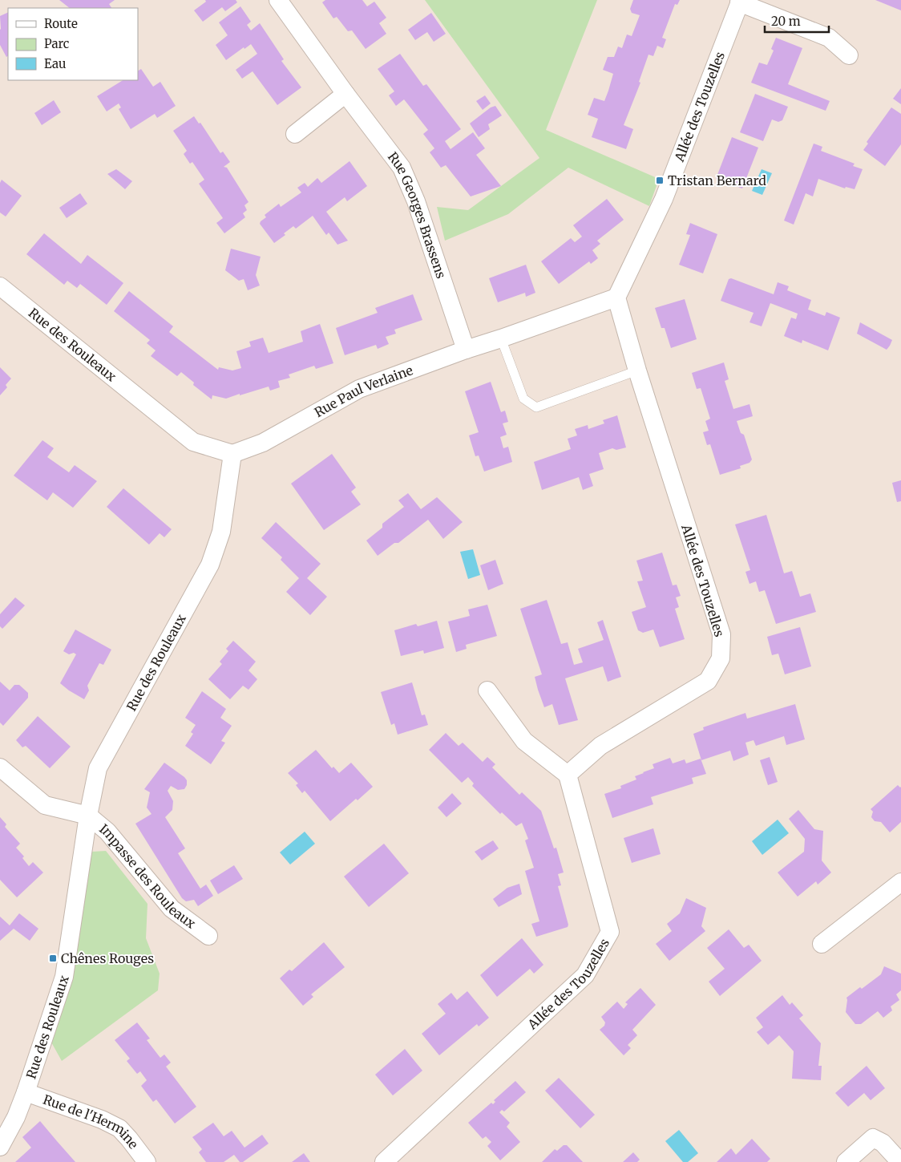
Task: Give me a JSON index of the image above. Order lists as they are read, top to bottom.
{
  "streets": {
    "street": [
      "Allée des Touzelles",
      "Rue Georges Brassens",
      "Rue des Rouleaux",
      "Rue Paul Verlaine",
      "Impasse des Rouleaux",
      "Rue de l'Hermine"
    ]
  },
  "crossings": [
    ["Allée des Touzelles", "Rue Paul Verlaine"],
    ["Rue Georges Brassens", "Rue Paul Verlaine"],
    ["Rue des Rouleaux", "Rue Paul Verlaine"],
    ["Rue des Rouleaux", "Impasse des Rouleaux"],
    ["Rue des Rouleaux", "Rue de l'Hermine"]
  ],
  "places": {
    "transit": ["Tristan Bernard", "Chênes Rouges"]
  },
  "legend": ["Route", "Parc", "Eau"],
  "scale_bar": "20 m"
}
